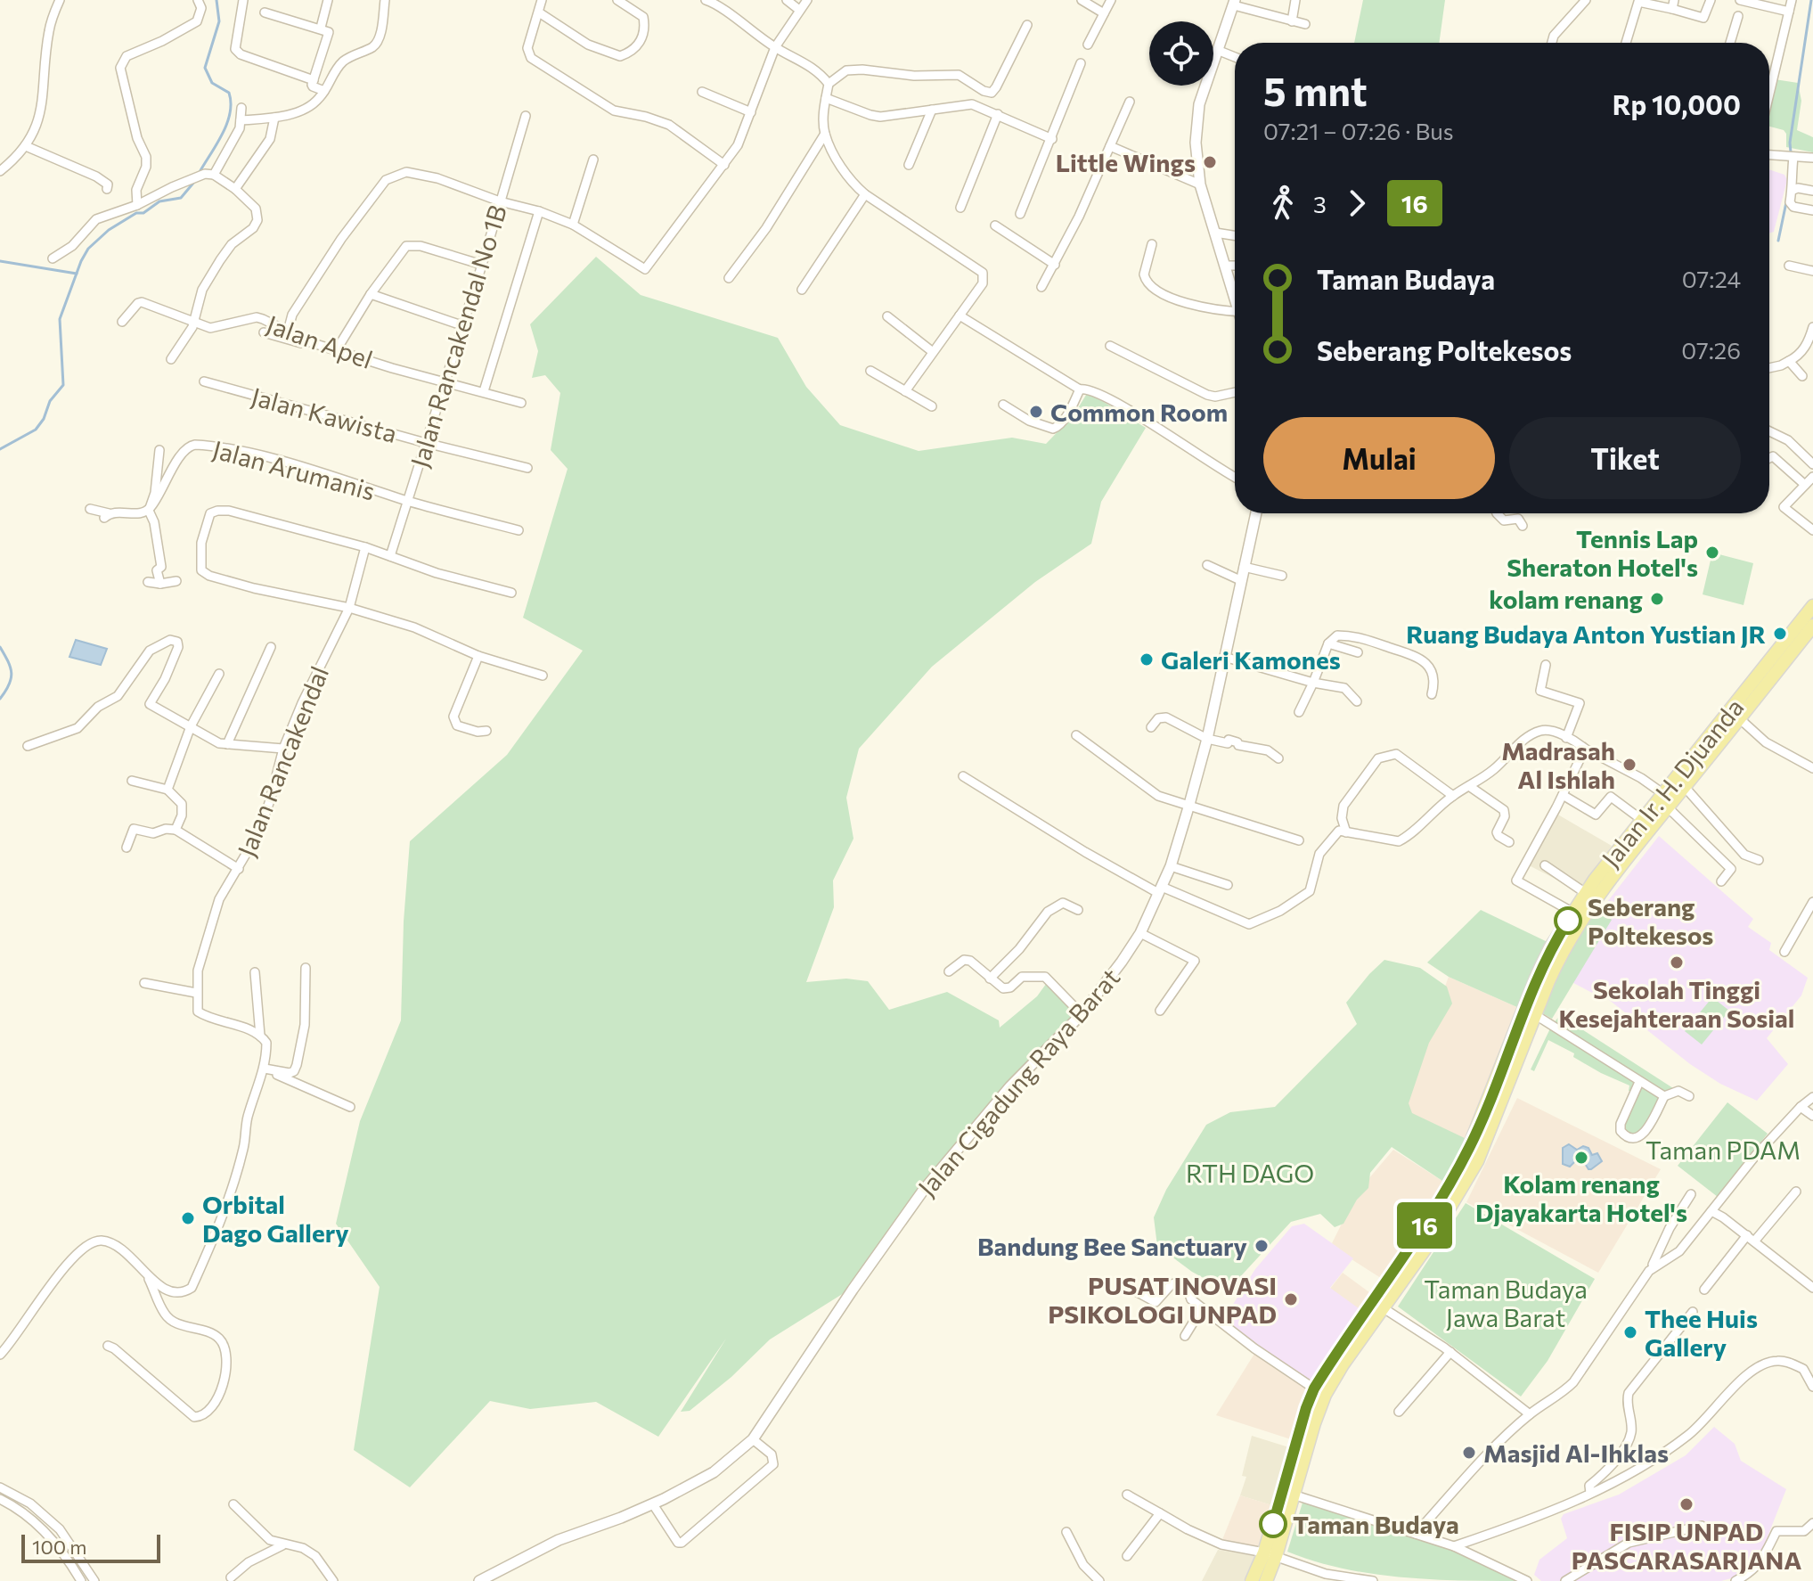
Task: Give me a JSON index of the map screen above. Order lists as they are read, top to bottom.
{
  "streets": {
    "main road": ["Jalan Ir. H. Djuanda"],
    "street": [
      "Jalan Rancakendal No 1B",
      "Jalan Apel",
      "Jalan Kawista",
      "Jalan Arumanis",
      "Jalan Rancakendal",
      "Jalan Cigadung Raya Barat"
    ]
  },
  "crossings": [
    ["Jalan Rancakendal No 1B", "Jalan Apel"],
    ["Jalan Rancakendal No 1B", "Jalan Kawista"],
    ["Jalan Rancakendal No 1B", "Jalan Arumanis"]
  ],
  "parks": ["Taman PDAM", "RTH DAGO", "Taman Budaya Jawa Barat"],
  "places": [
    "Little Wings",
    "Common Room",
    "Tennis Lap Sheraton Hotel's",
    "kolam renang",
    "Ruang Budaya Anton Yustian JR",
    "Galeri Kamones",
    "Madrasah Al Ishlah",
    "Seberang Poltekesos",
    "Sekolah Tinggi Kesejahteraan Sosial",
    "Kolam renang Djayakarta Hotel's",
    "Orbital Dago Gallery",
    "Bandung Bee Sanctuary",
    "PUSAT INOVASI PSIKOLOGI UNPAD",
    "Thee Huis Gallery",
    "Masjid Al-Ihklas",
    "FISIP UNPAD PASCARASARJANA",
    "Taman Budaya"
  ],
  "lines": ["bus line 16"],
  "scale_bar": "100 m",
  "page": {
    "on_map": "16",
    "heading": ["5 mnt", "07:21 – 07:26 · Bus", "Rp 10,000"],
    "legs": ["3", "16"],
    "list": [
      {
        "name": "Taman Budaya",
        "value": "07:24"
      },
      {
        "name": "Seberang Poltekesos",
        "value": "07:26"
      }
    ],
    "buttons": ["Mulai", "Tiket"],
    "scale": "100 m"
  }
}
